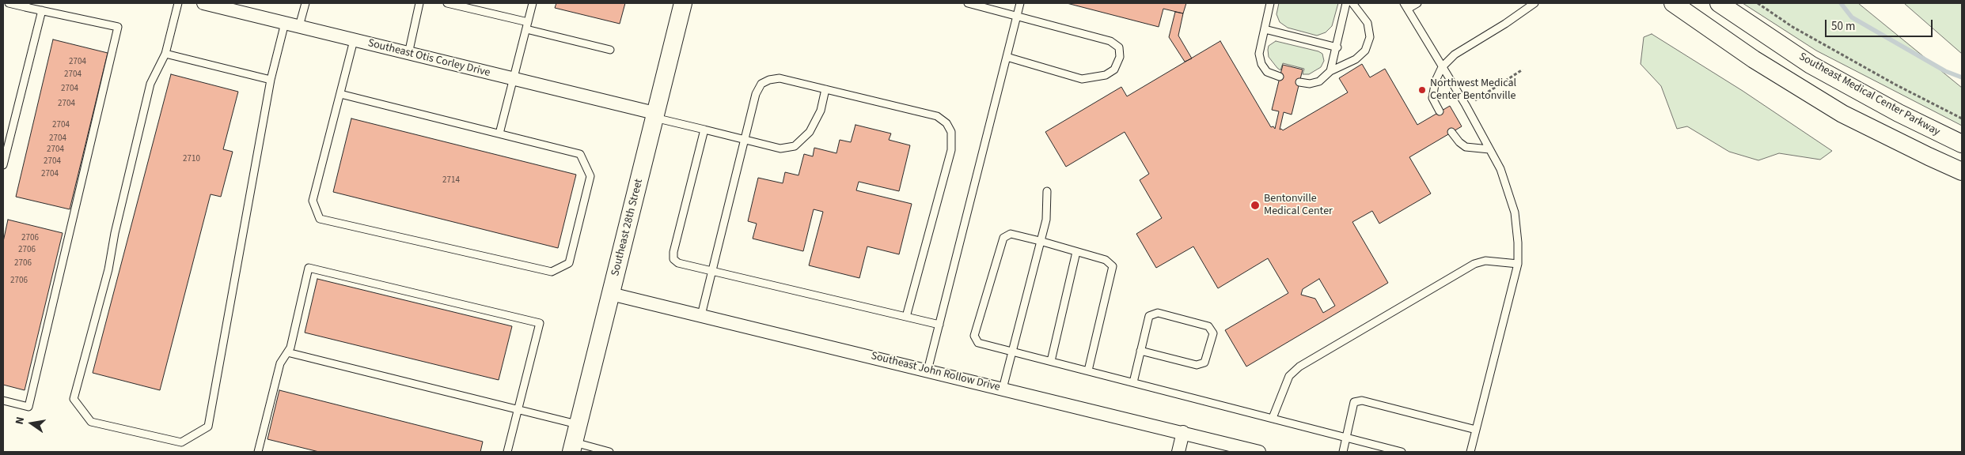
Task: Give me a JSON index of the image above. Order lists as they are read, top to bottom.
{
  "streets": {
    "main road": ["Southeast Medical Center Parkway", "Southeast 28th Street"],
    "street": ["Southeast Otis Corley Drive", "Southeast John Rollow Drive"]
  },
  "crossings": [
    ["Southeast Otis Corley Drive", "Southeast 28th Street"],
    ["Southeast 28th Street", "Southeast John Rollow Drive"]
  ],
  "places": ["Northwest Medical Center Bentonville", "Bentonville Medical Center"],
  "house_numbers": [
    "2704",
    "2704",
    "2704",
    "2704",
    "2704",
    "2704",
    "2704",
    "2710",
    "2704",
    "2704",
    "2714",
    "2706",
    "2706",
    "2706",
    "2706"
  ],
  "scale_bar": "50 m",
  "north": "left"
}
